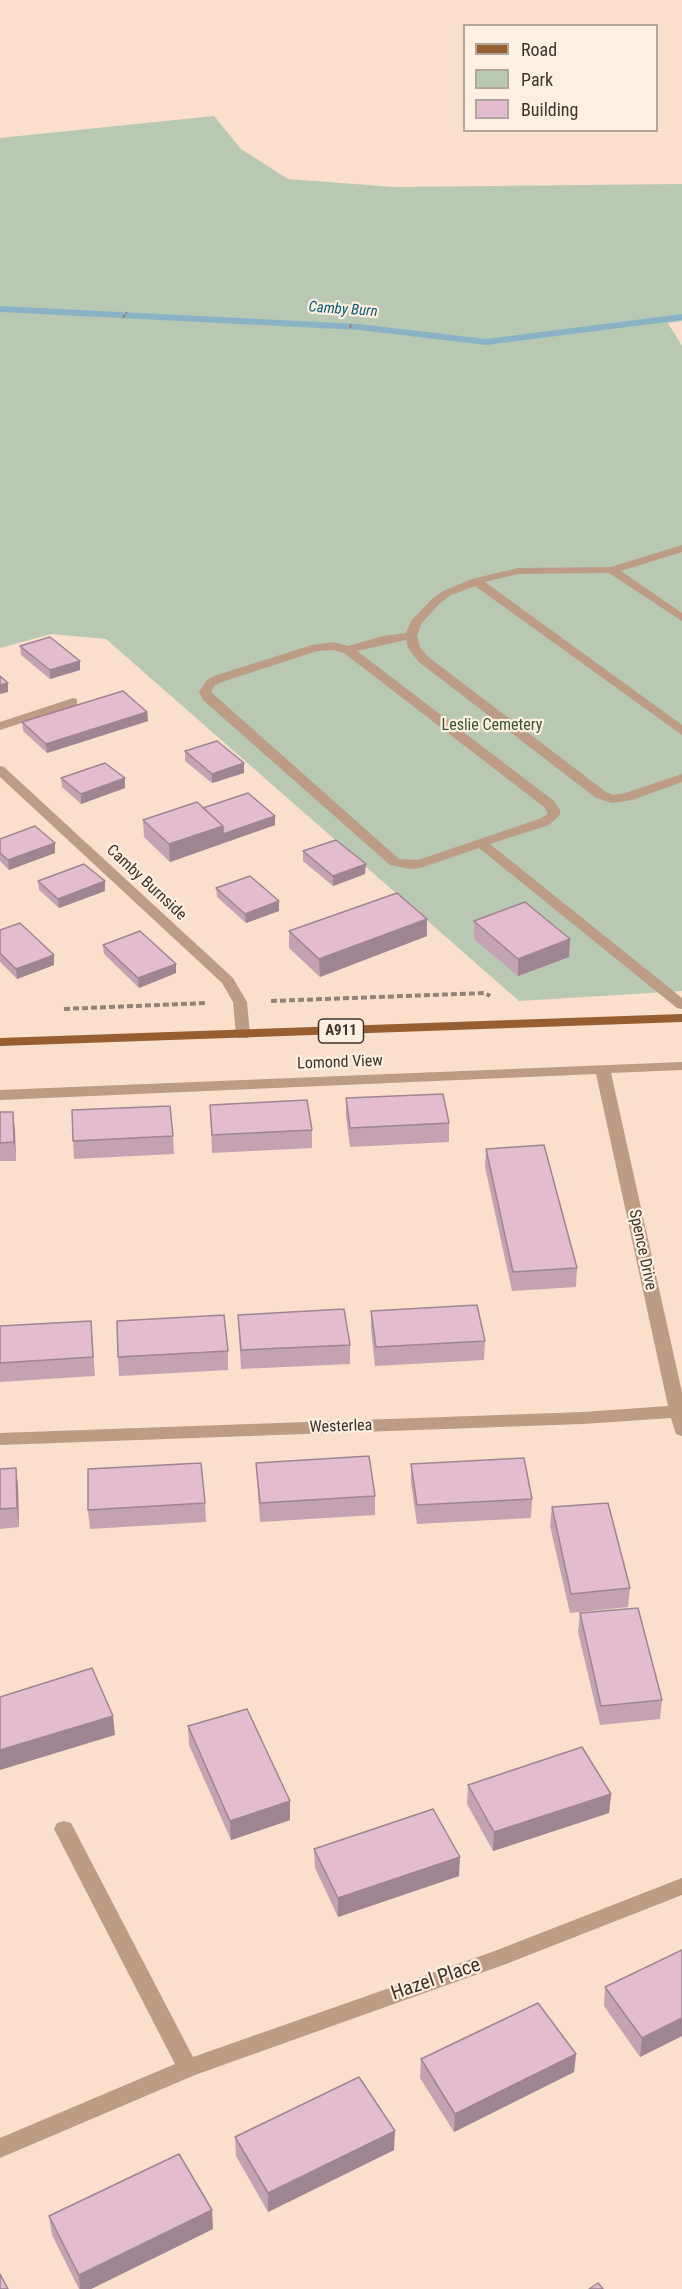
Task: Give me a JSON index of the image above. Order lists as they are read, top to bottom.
{
  "streets": {
    "main road": ["A911"],
    "street": [
      "Camby Burnside",
      "Lomond View",
      "Spence Drive",
      "Westerlea",
      "Hazel Place"
    ]
  },
  "crossings": [
    ["Camby Burnside", "A911"],
    ["Lomond View", "Spence Drive"],
    ["Spence Drive", "Westerlea"]
  ],
  "water": ["Camby Burn"],
  "parks": ["Leslie Cemetery"],
  "legend": ["Road", "Park", "Building"]
}
